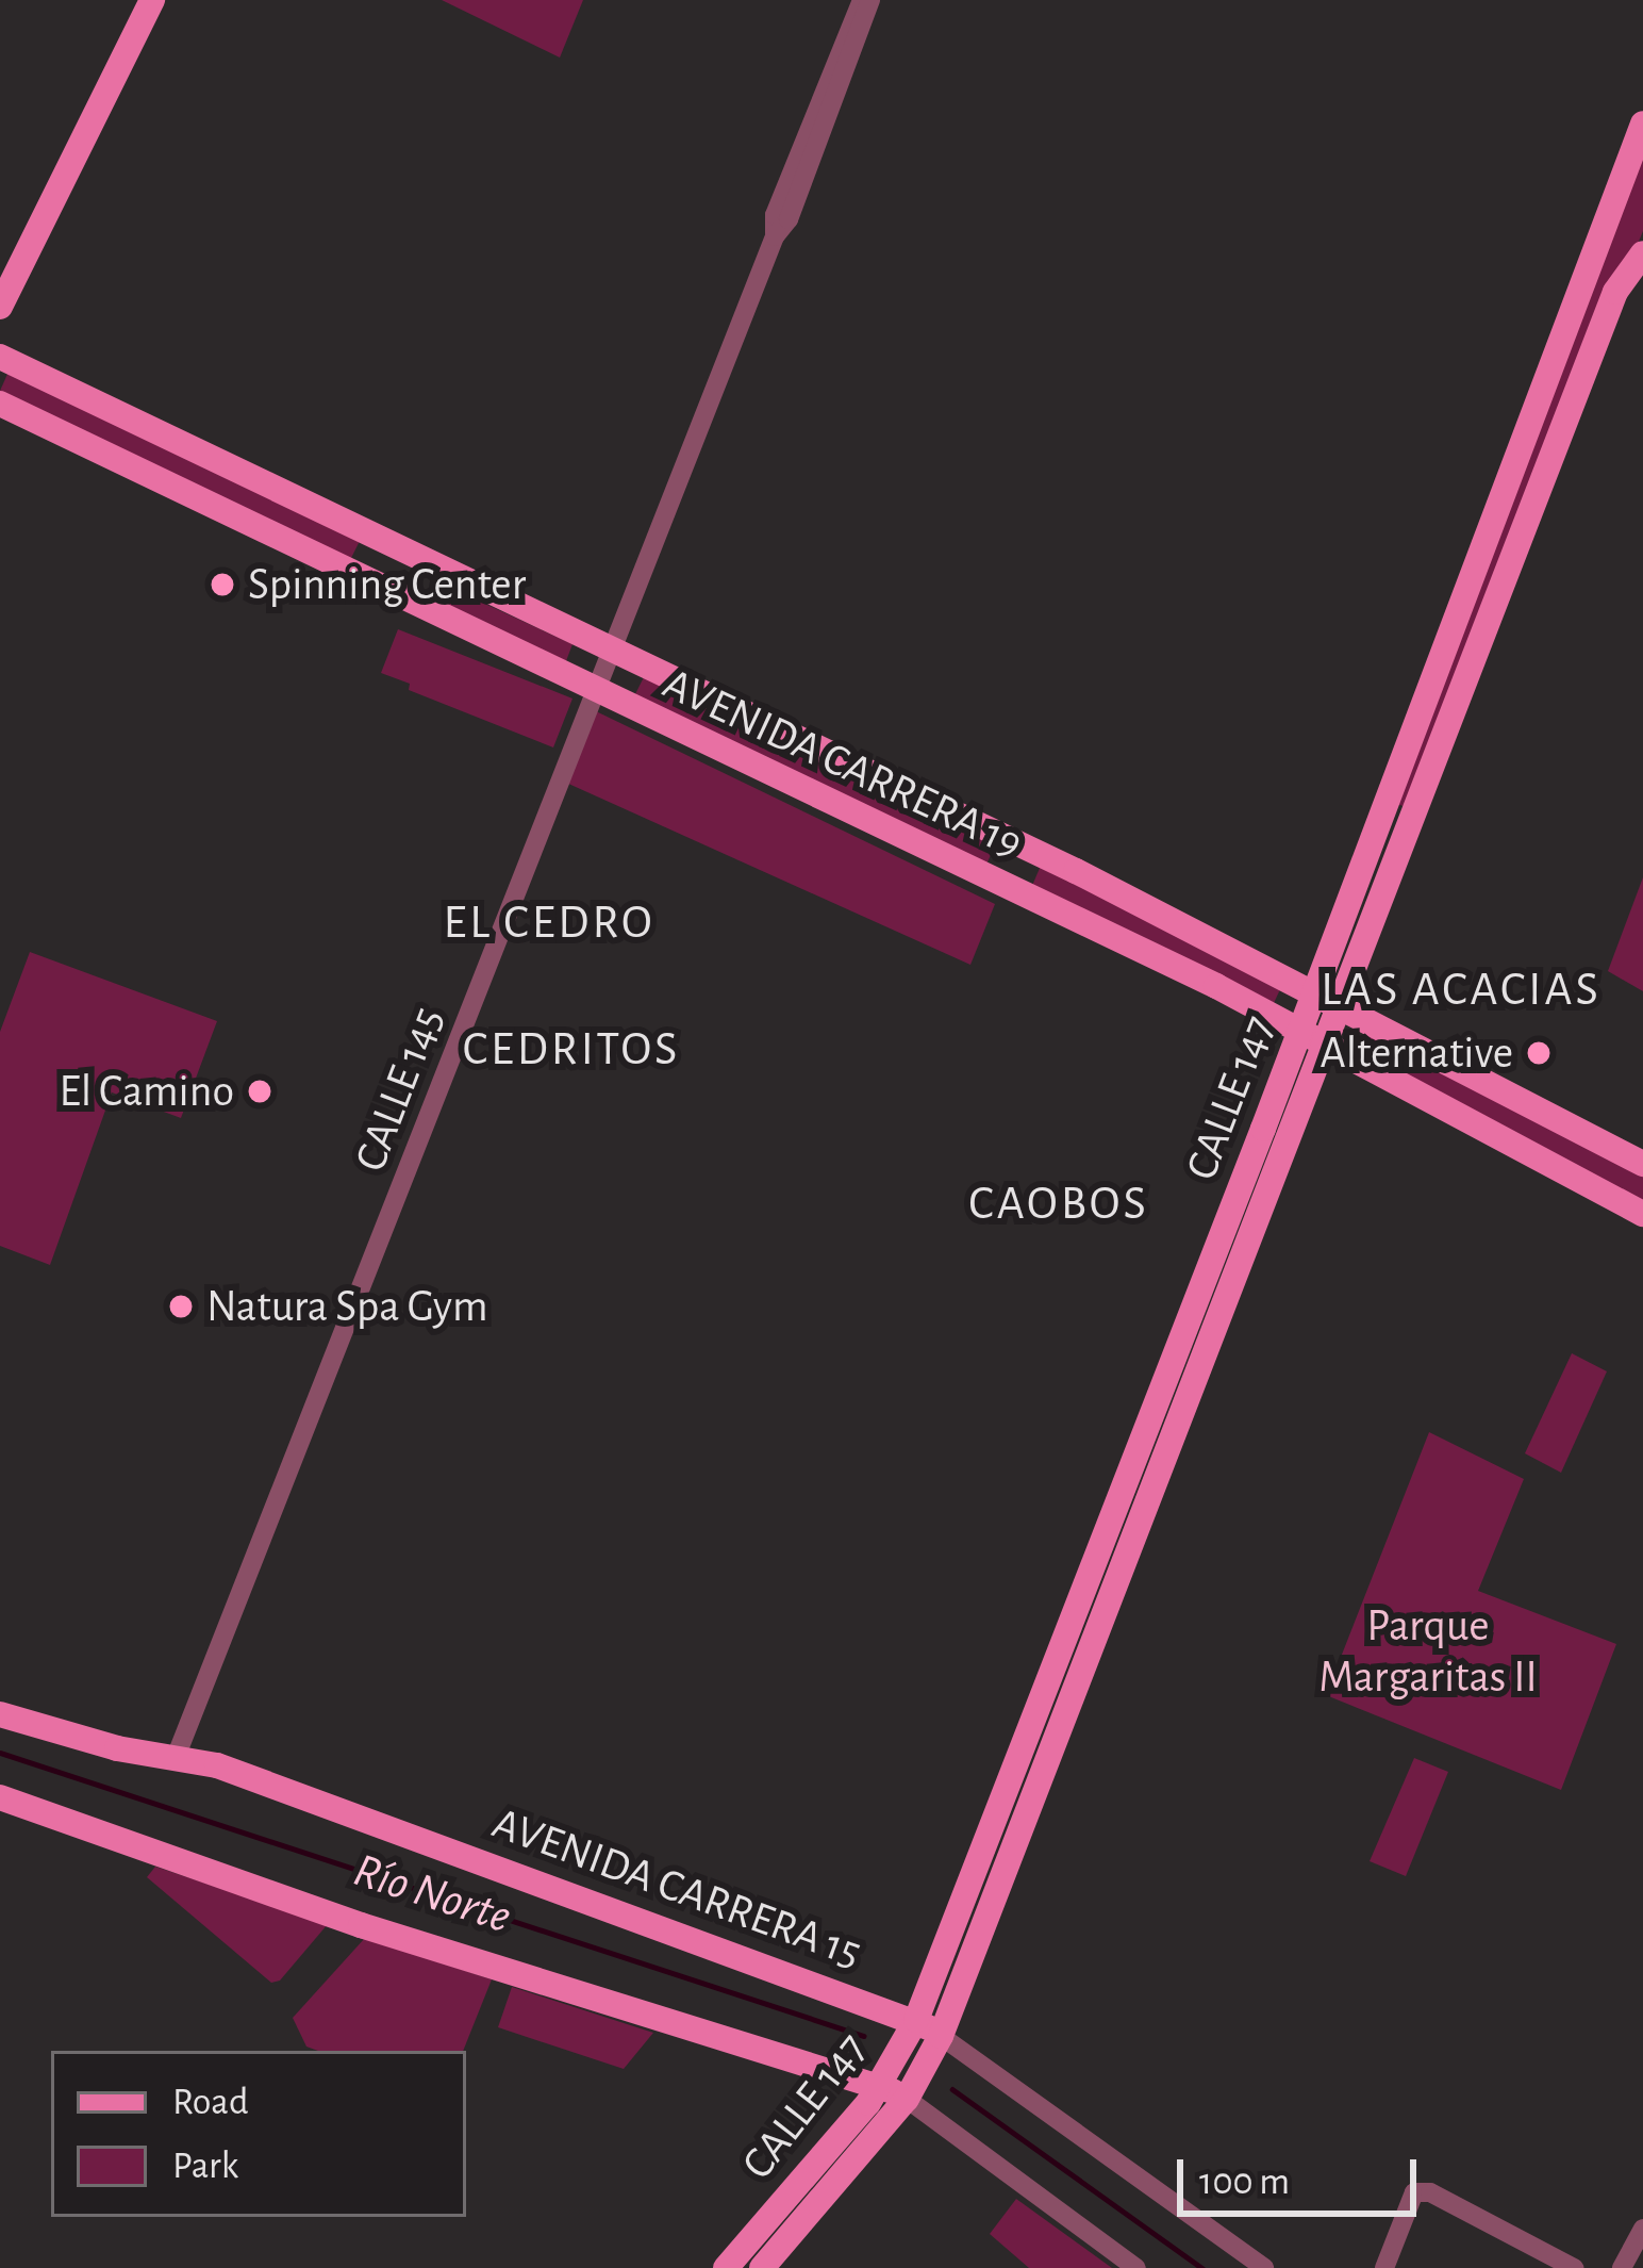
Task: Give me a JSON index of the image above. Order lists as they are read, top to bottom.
{
  "streets": {
    "main road": ["AVENIDA CARRERA 19", "CALLE 147", "AVENIDA CARRERA 15"],
    "street": ["CALLE 145"]
  },
  "crossings": [
    ["AVENIDA CARRERA 19", "CALLE 145"],
    ["AVENIDA CARRERA 19", "CALLE 147"],
    ["CALLE 145", "AVENIDA CARRERA 15"],
    ["CALLE 147", "AVENIDA CARRERA 15"]
  ],
  "districts": [
    "EL CEDRO",
    "LAS ACACIAS",
    "CEDRITOS",
    "CAOBOS"
  ],
  "water": ["Río Norte"],
  "parks": ["Parque Margaritas II"],
  "places": [
    "Spinning Center",
    "Alternative",
    "El Camino",
    "Natura Spa Gym"
  ],
  "legend": ["Road", "Park"],
  "scale_bar": "100 m"
}
